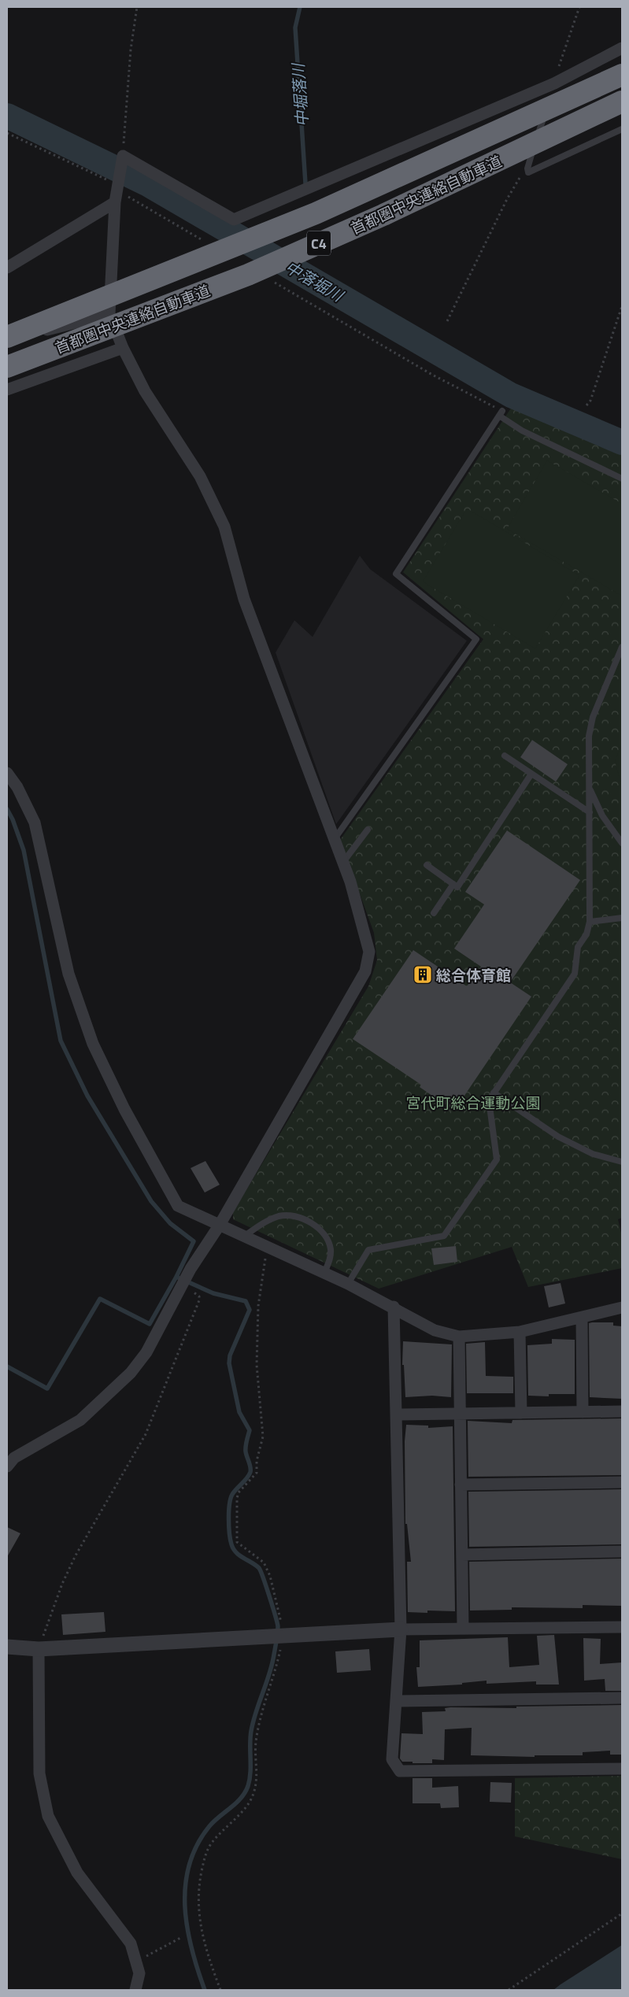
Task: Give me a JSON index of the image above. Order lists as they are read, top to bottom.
{
  "streets": {
    "highway": ["首都圏中央連絡自動車道", "C4"]
  },
  "water": ["中堀落川", "中落堀川"],
  "parks": ["宮代町総合運動公園"],
  "places": {
    "building": ["総合体育館"]
  }
}
